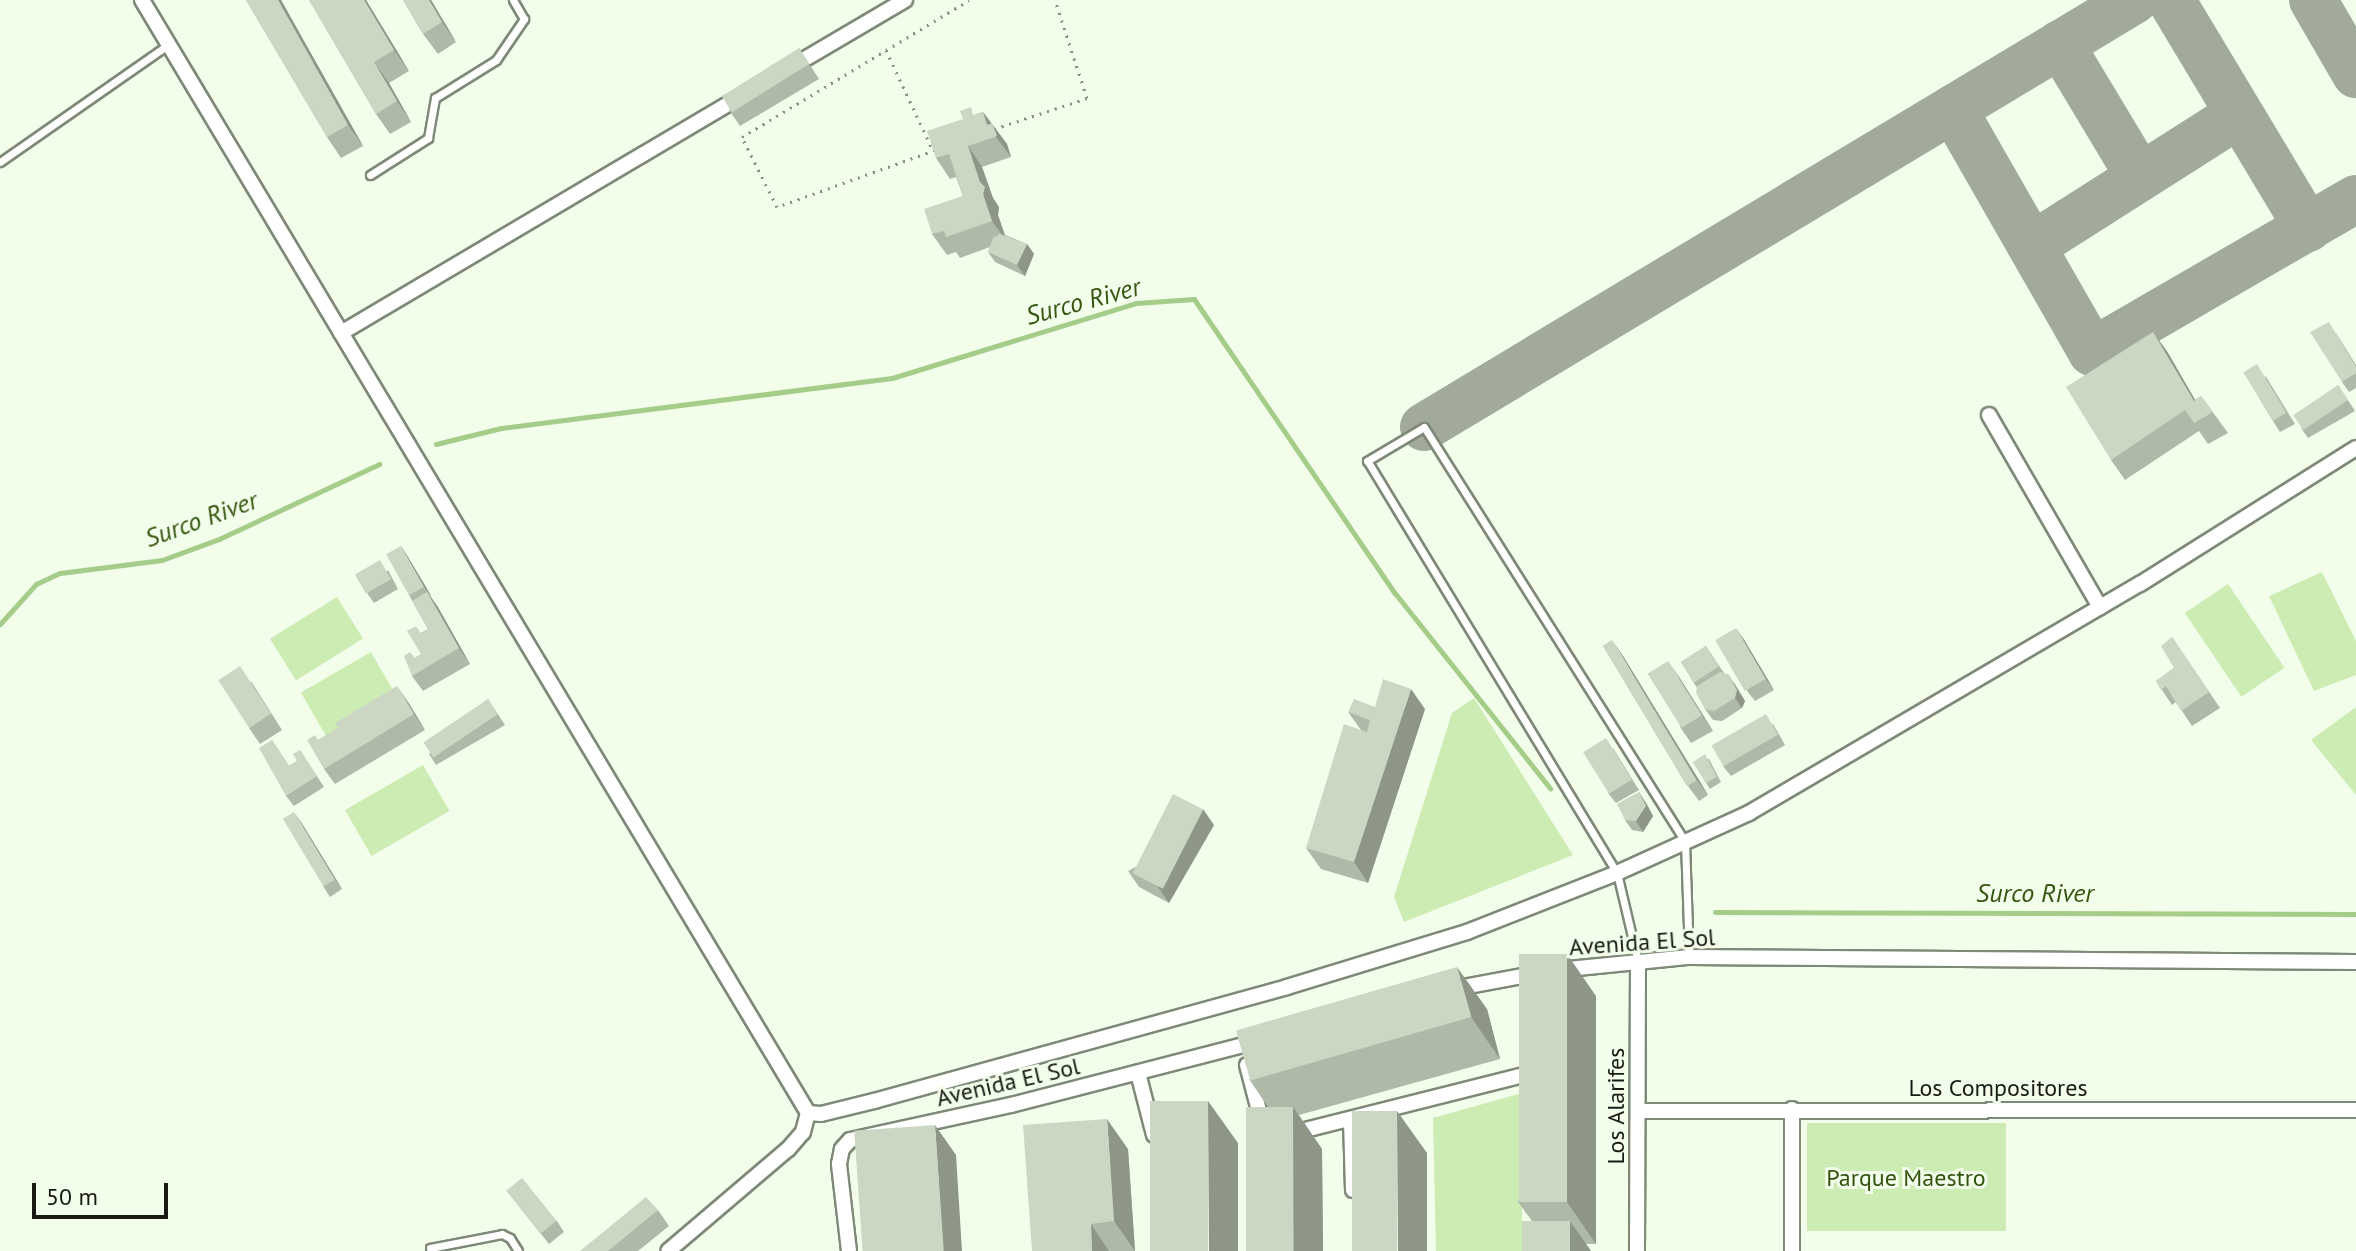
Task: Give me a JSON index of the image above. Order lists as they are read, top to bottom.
{
  "streets": {
    "street": ["Avenida El Sol", "Los Compositores", "Los Alarifes"]
  },
  "crossings": [
    ["Avenida El Sol", "Los Alarifes"],
    ["Los Compositores", "Los Alarifes"]
  ],
  "water": ["Surco River"],
  "parks": ["Parque Maestro"],
  "scale_bar": "50 m"
}
